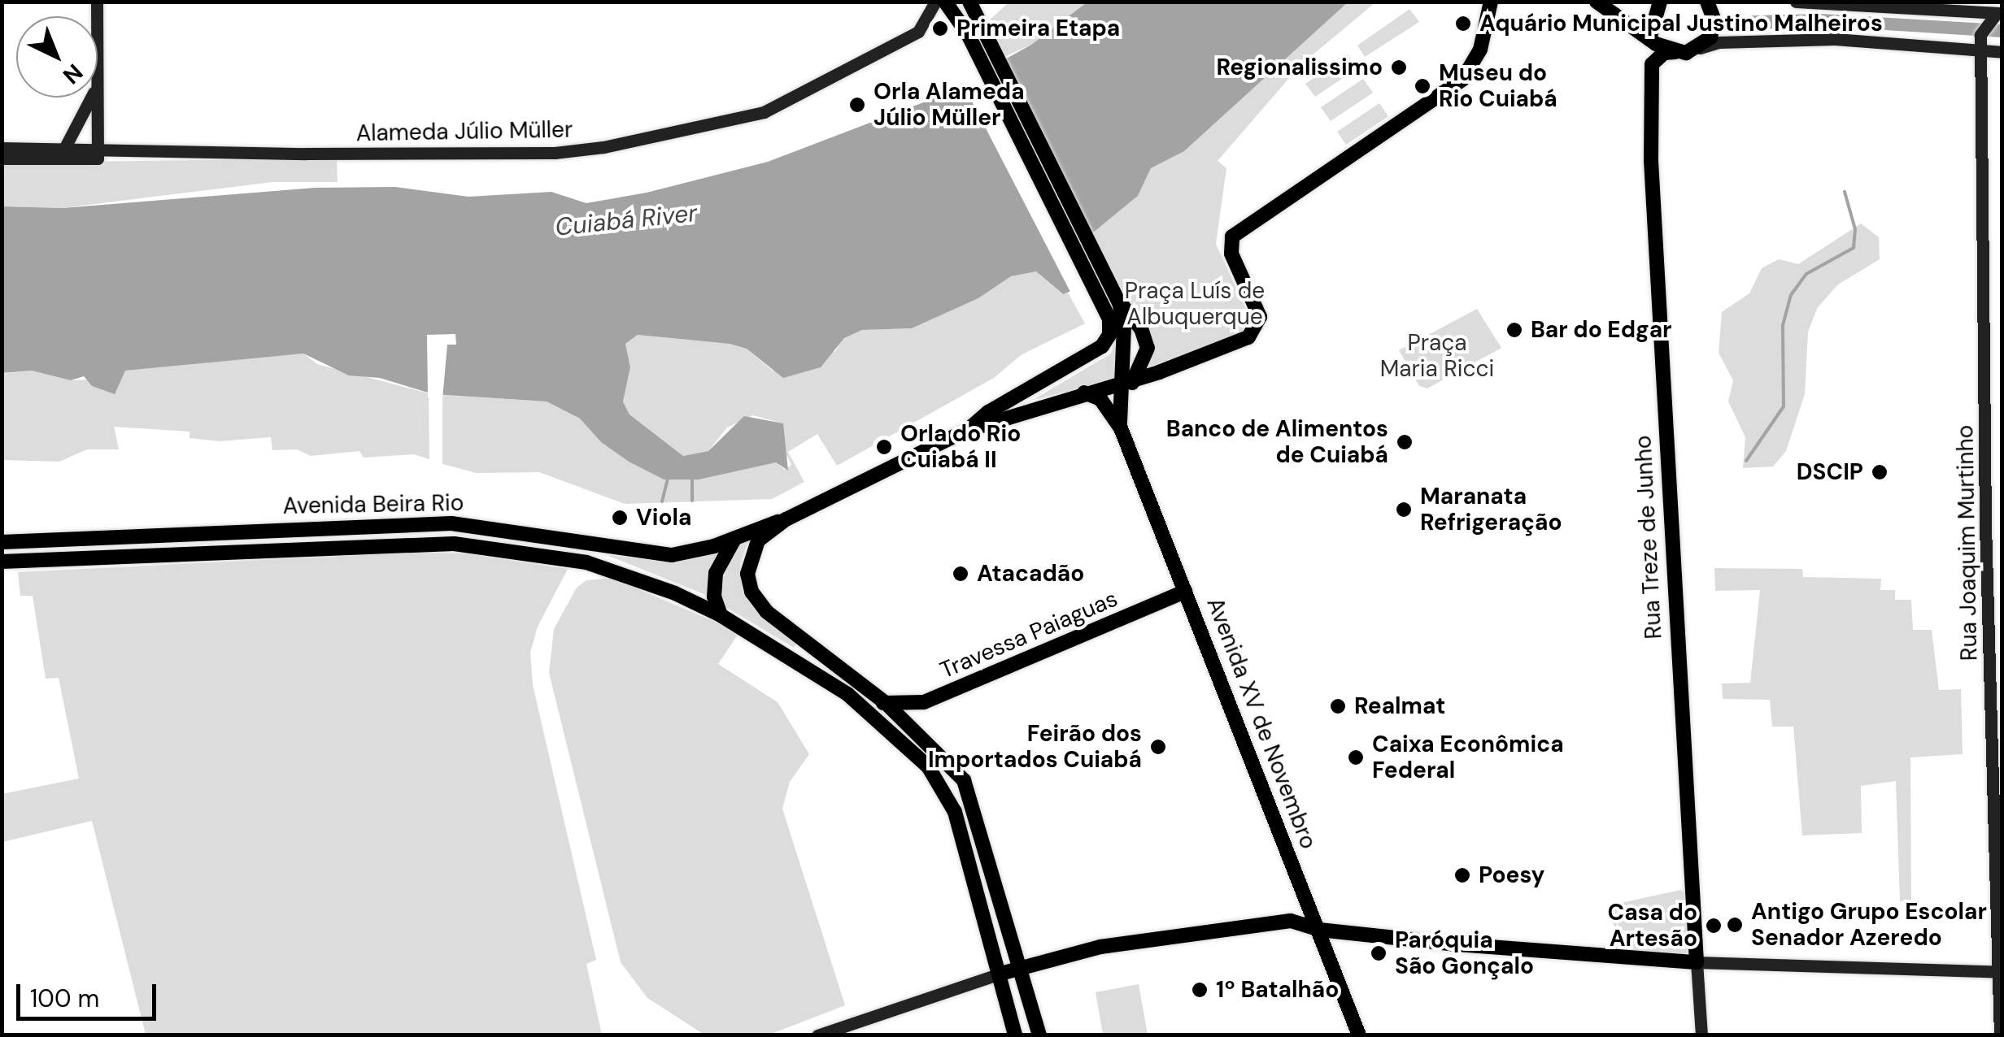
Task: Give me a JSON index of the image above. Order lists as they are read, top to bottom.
{
  "streets": {
    "main road": [
      "Alameda Júlio Müller",
      "Avenida Beira Rio",
      "Rua Treze de Junho",
      "Rua Joaquim Murtinho",
      "Travessa Paiaguas",
      "Avenida XV de Novembro"
    ]
  },
  "crossings": [
    ["Travessa Paiaguas", "Avenida XV de Novembro"]
  ],
  "water": ["Cuiabá River"],
  "parks": ["Praça Luís de Albuquerque", "Praça Maria Ricci"],
  "places": [
    "Aquário Municipal Justino Malheiros",
    "Primeira Etapa",
    "Regionalissimo",
    "Museu do Rio Cuiabá",
    "Orla Alameda Júlio Müller",
    "Bar do Edgar",
    "Banco de Alimentos de Cuiabá",
    "Orla do Rio Cuiabá II",
    "DSCIP",
    "Maranata Refrigeração",
    "Viola",
    "Atacadão",
    "Realmat",
    "Feirão dos Importados Cuiabá",
    "Caixa Econômica Federal",
    "Poesy",
    "Antigo Grupo Escolar Senador Azeredo",
    "Casa do Artesão",
    "Paróquia São Gonçalo",
    "1º Batalhão"
  ],
  "scale_bar": "100 m",
  "north": "bottom right"
}
